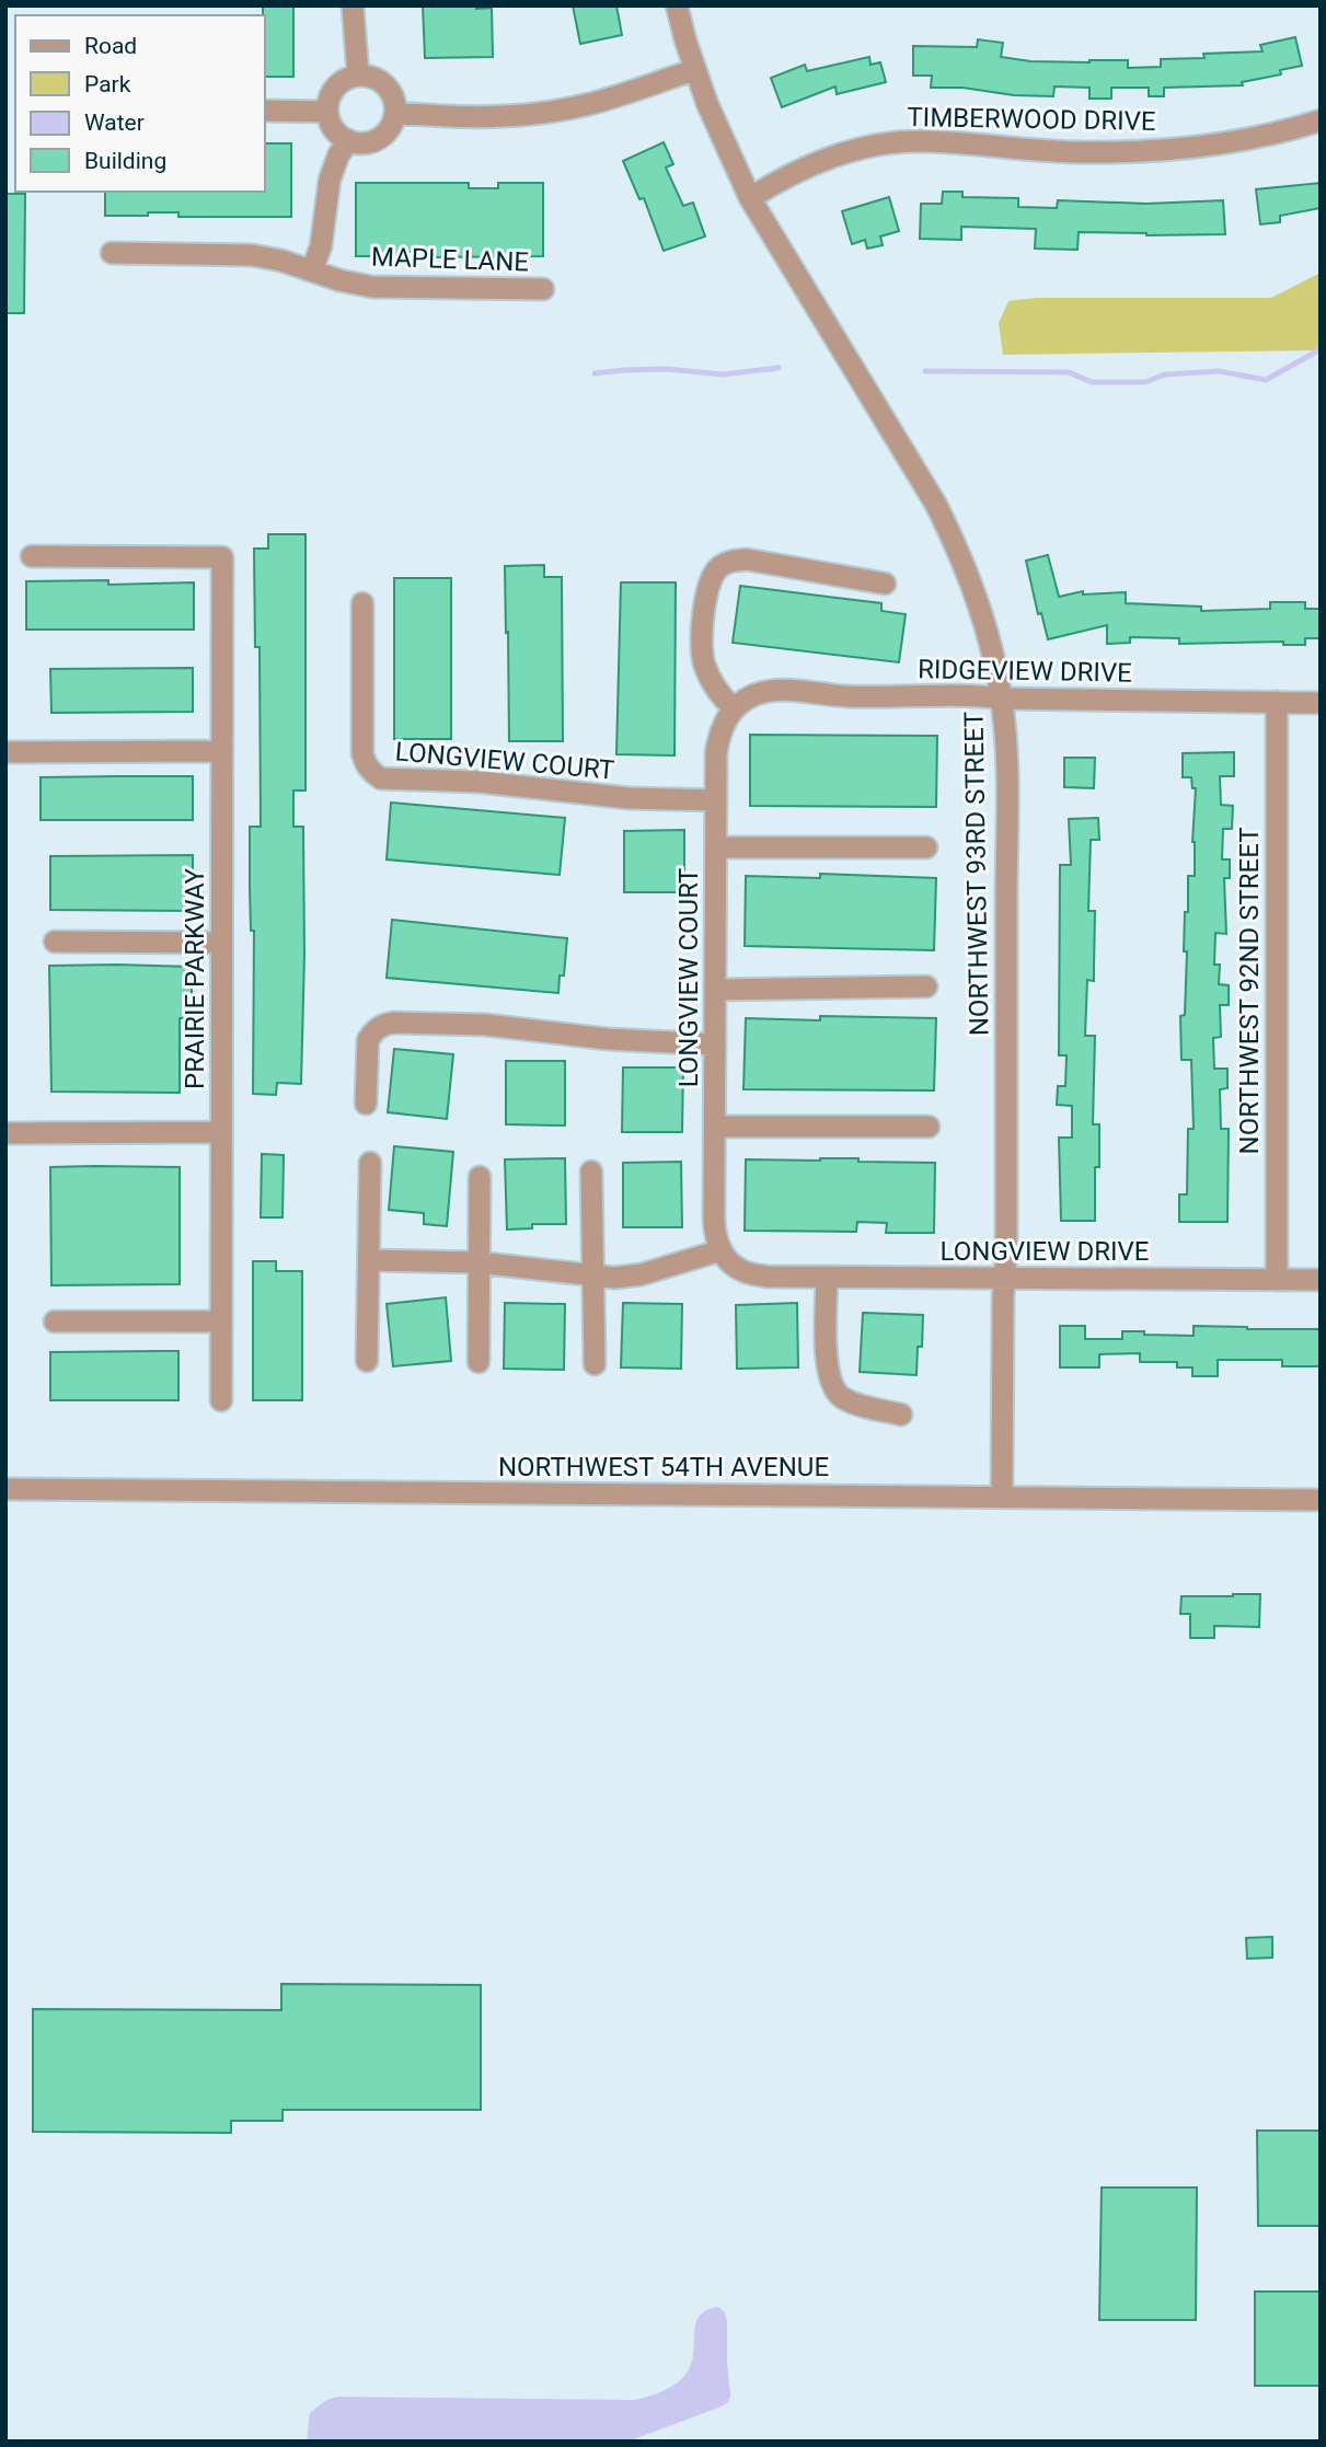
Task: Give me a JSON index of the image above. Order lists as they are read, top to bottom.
{
  "streets": {
    "street": [
      "TIMBERWOOD DRIVE",
      "MAPLE LANE",
      "RIDGEVIEW DRIVE",
      "LONGVIEW COURT",
      "NORTHWEST 93RD STREET",
      "PRAIRIE PARKWAY",
      "NORTHWEST 92ND STREET",
      "LONGVIEW DRIVE",
      "NORTHWEST 54TH AVENUE"
    ]
  },
  "crossings": [
    ["TIMBERWOOD DRIVE", "NORTHWEST 93RD STREET"],
    ["RIDGEVIEW DRIVE", "LONGVIEW COURT"],
    ["RIDGEVIEW DRIVE", "NORTHWEST 93RD STREET"],
    ["RIDGEVIEW DRIVE", "NORTHWEST 92ND STREET"],
    ["LONGVIEW COURT", "LONGVIEW DRIVE"],
    ["NORTHWEST 93RD STREET", "LONGVIEW DRIVE"],
    ["NORTHWEST 93RD STREET", "NORTHWEST 54TH AVENUE"],
    ["NORTHWEST 92ND STREET", "LONGVIEW DRIVE"]
  ],
  "legend": [
    "Road",
    "Park",
    "Water",
    "Building"
  ]
}
